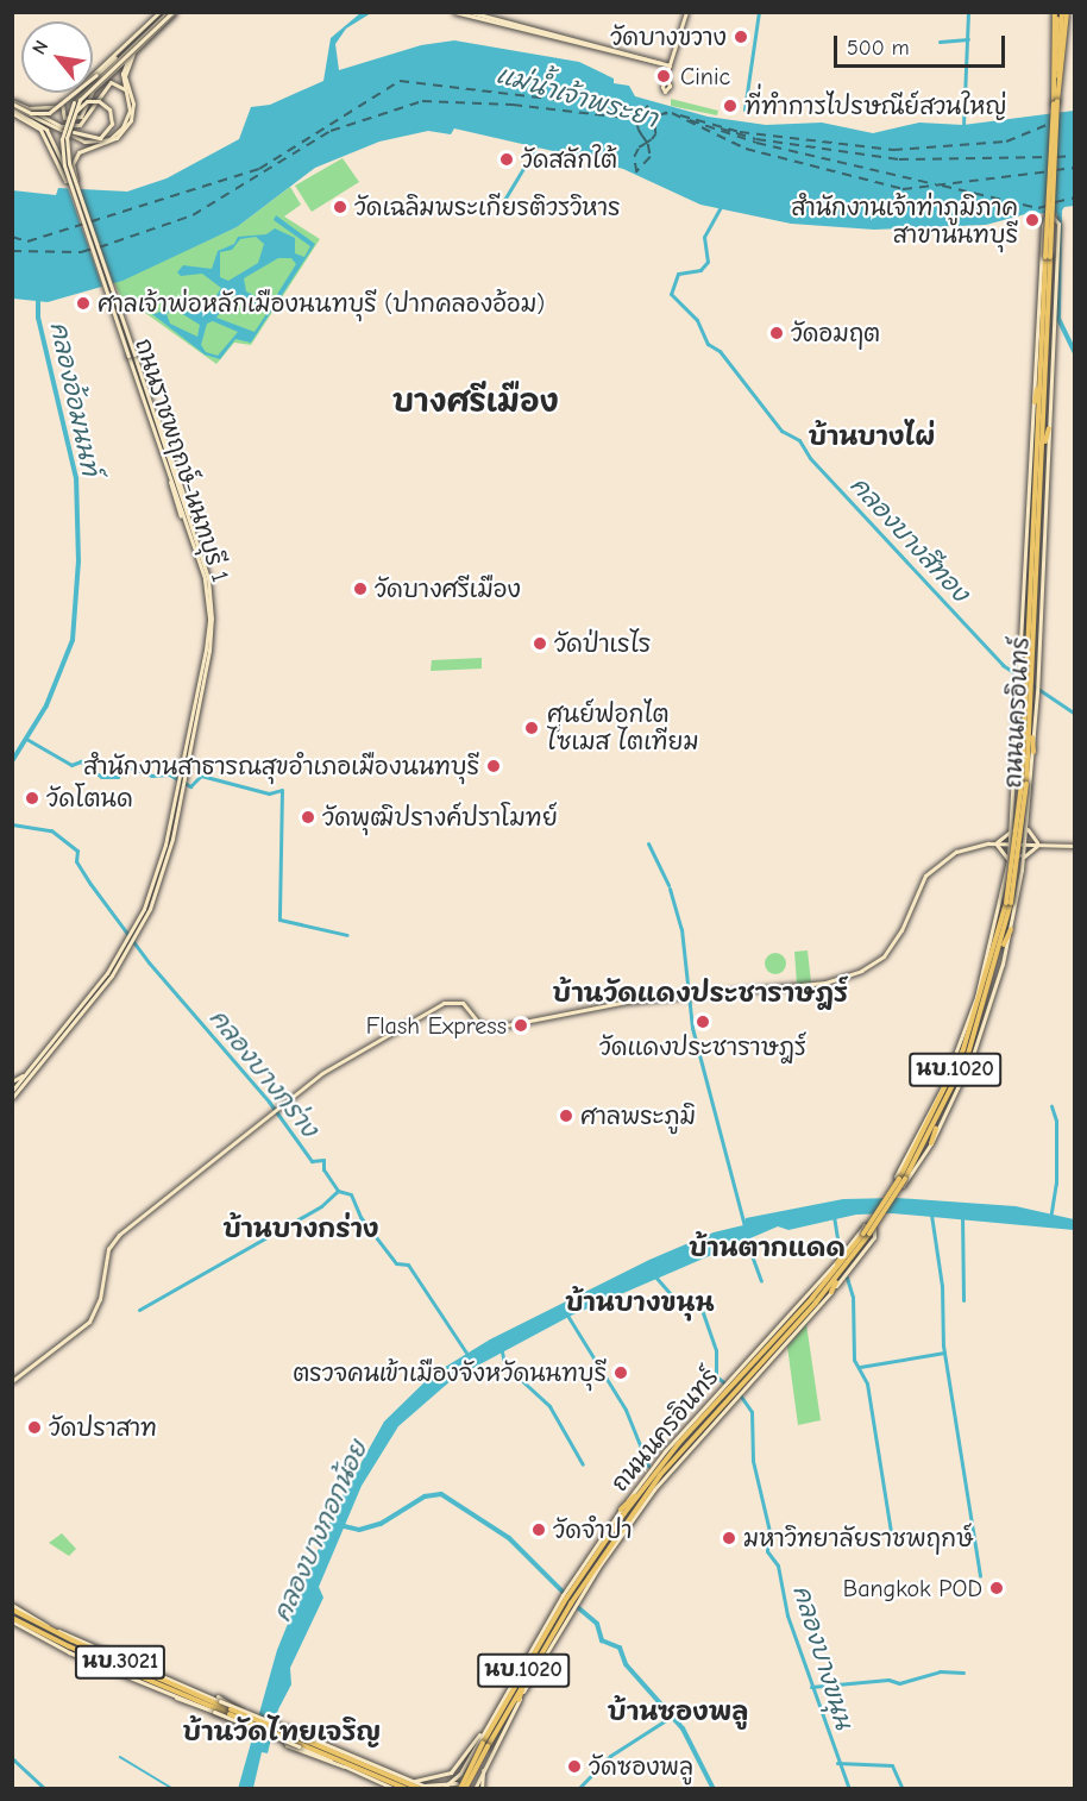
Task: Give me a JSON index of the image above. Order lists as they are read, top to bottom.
{
  "streets": {
    "main road": [
      "ถนนราชพฤกษ์-นนทบุรี 1",
      "ถนนนครอินทร์",
      "นบ.1020",
      "นบ.3021"
    ]
  },
  "crossings": [
    ["ถนนนครอินทร์", "นบ.3021"]
  ],
  "districts": [
    "บางศรีเมือง",
    "บ้านบางไผ่",
    "บ้านวัดแดงประชาราษฎร์",
    "บ้านบางกร่าง",
    "บ้านตากแดด",
    "บ้านบางขนุน",
    "บ้านซองพลู",
    "บ้านวัดไทยเจริญ"
  ],
  "water": [
    "แม่น้ำเจ้าพระยา",
    "คลองอ้อมนนท์",
    "คลองบางสีทอง",
    "คลองบางกร่าง",
    "คลองบางกอกน้อย",
    "คลองบางขนุน"
  ],
  "places": [
    "วัดบางขวาง",
    "Cinic",
    "ที่ทำการไปรษณีย์สวนใหญ่",
    "วัดสลักใต้",
    "วัดเฉลิมพระเกียรติวรวิหาร",
    "สำนักงานเจ้าท่าภูมิภาค สาขานนทบุรี",
    "ศาลเจ้าพ่อหลักเมืองนนทบุรี (ปากคลองอ้อม)",
    "วัดอมฤต",
    "วัดบางศรีเมือง",
    "วัดป่าเรไร",
    "ศูนย์ฟอกไต ไซเมส ไตเทียม",
    "สำนักงานสาธารณสุขอำเภอเมืองนนทบุรี",
    "วัดโตนด",
    "วัดพุฒิปรางค์ปราโมทย์",
    "วัดแดงประชาราษฎร์",
    "Flash Express",
    "ศาลพระภูมิ",
    "ตรวจคนเข้าเมืองจังหวัดนนทบุรี",
    "วัดปราสาท",
    "วัดจําปา",
    "มหาวิทยาลัยราชพฤกษ์",
    "Bangkok POD",
    "วัดซองพลู"
  ],
  "scale_bar": "500 m",
  "north": "top left"
}
